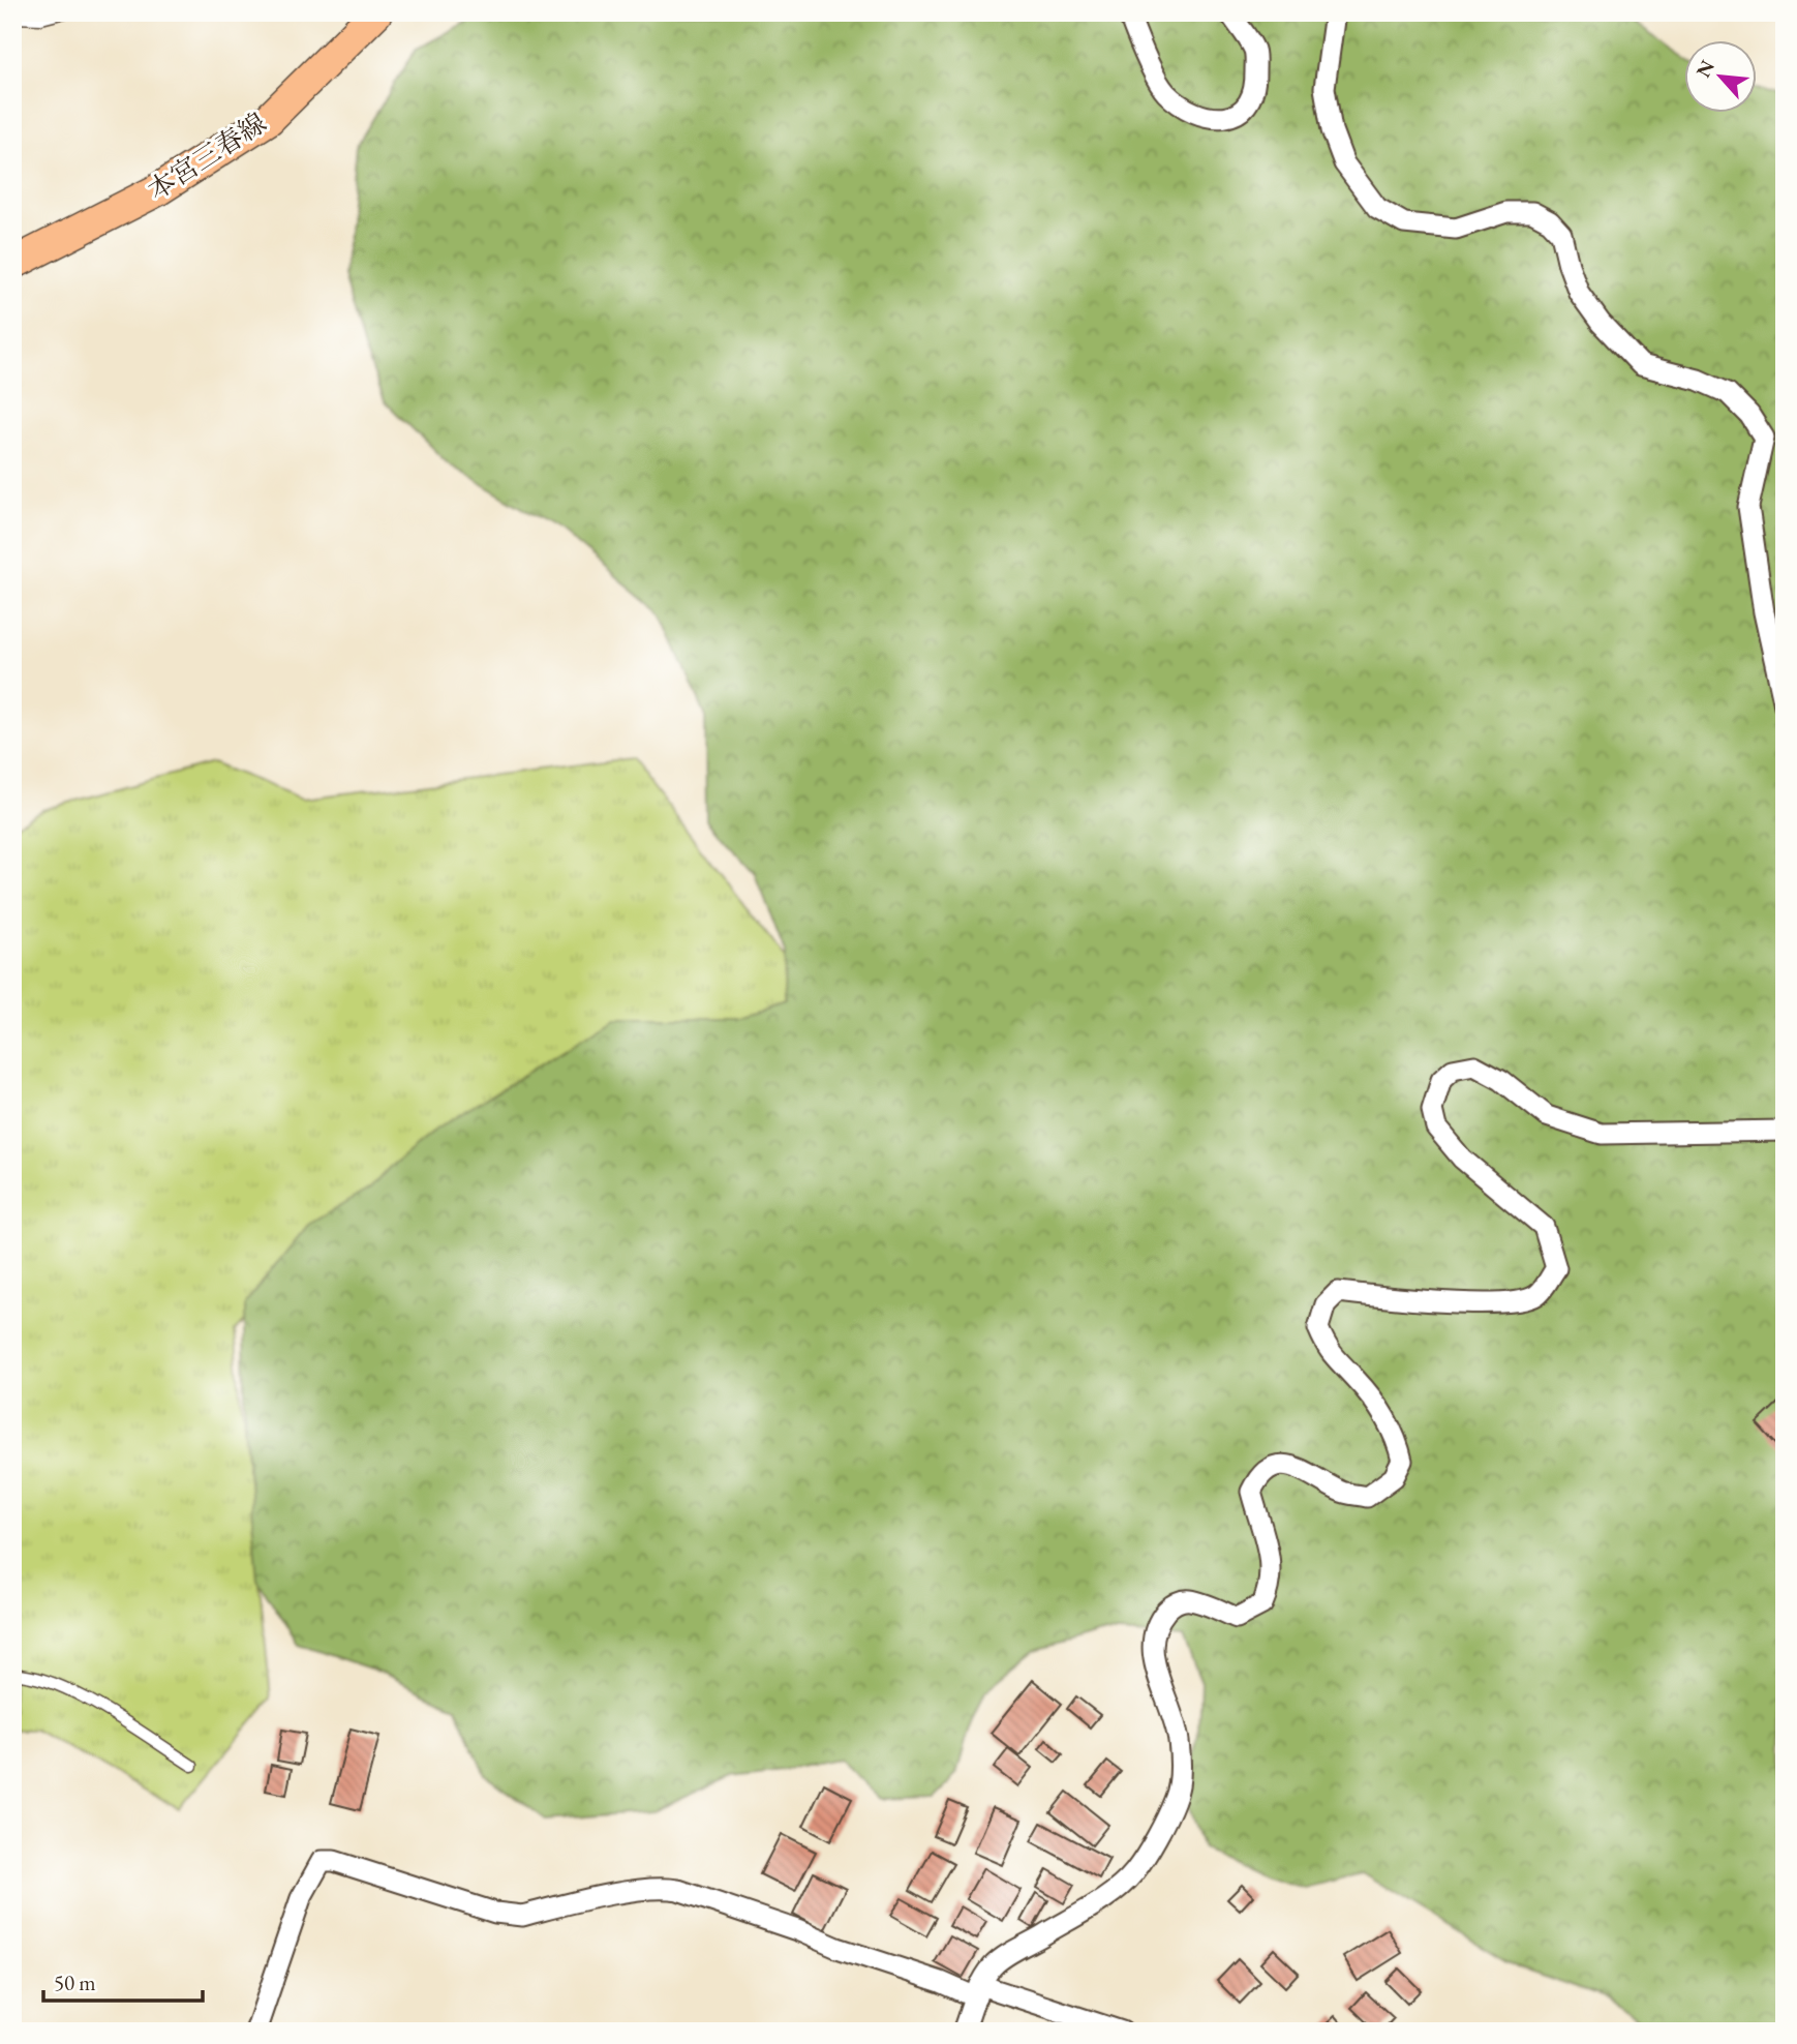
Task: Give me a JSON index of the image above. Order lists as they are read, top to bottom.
{
  "streets": {
    "main road": ["本宮三春線"]
  },
  "scale_bar": "50 m",
  "north": "top left"
}
